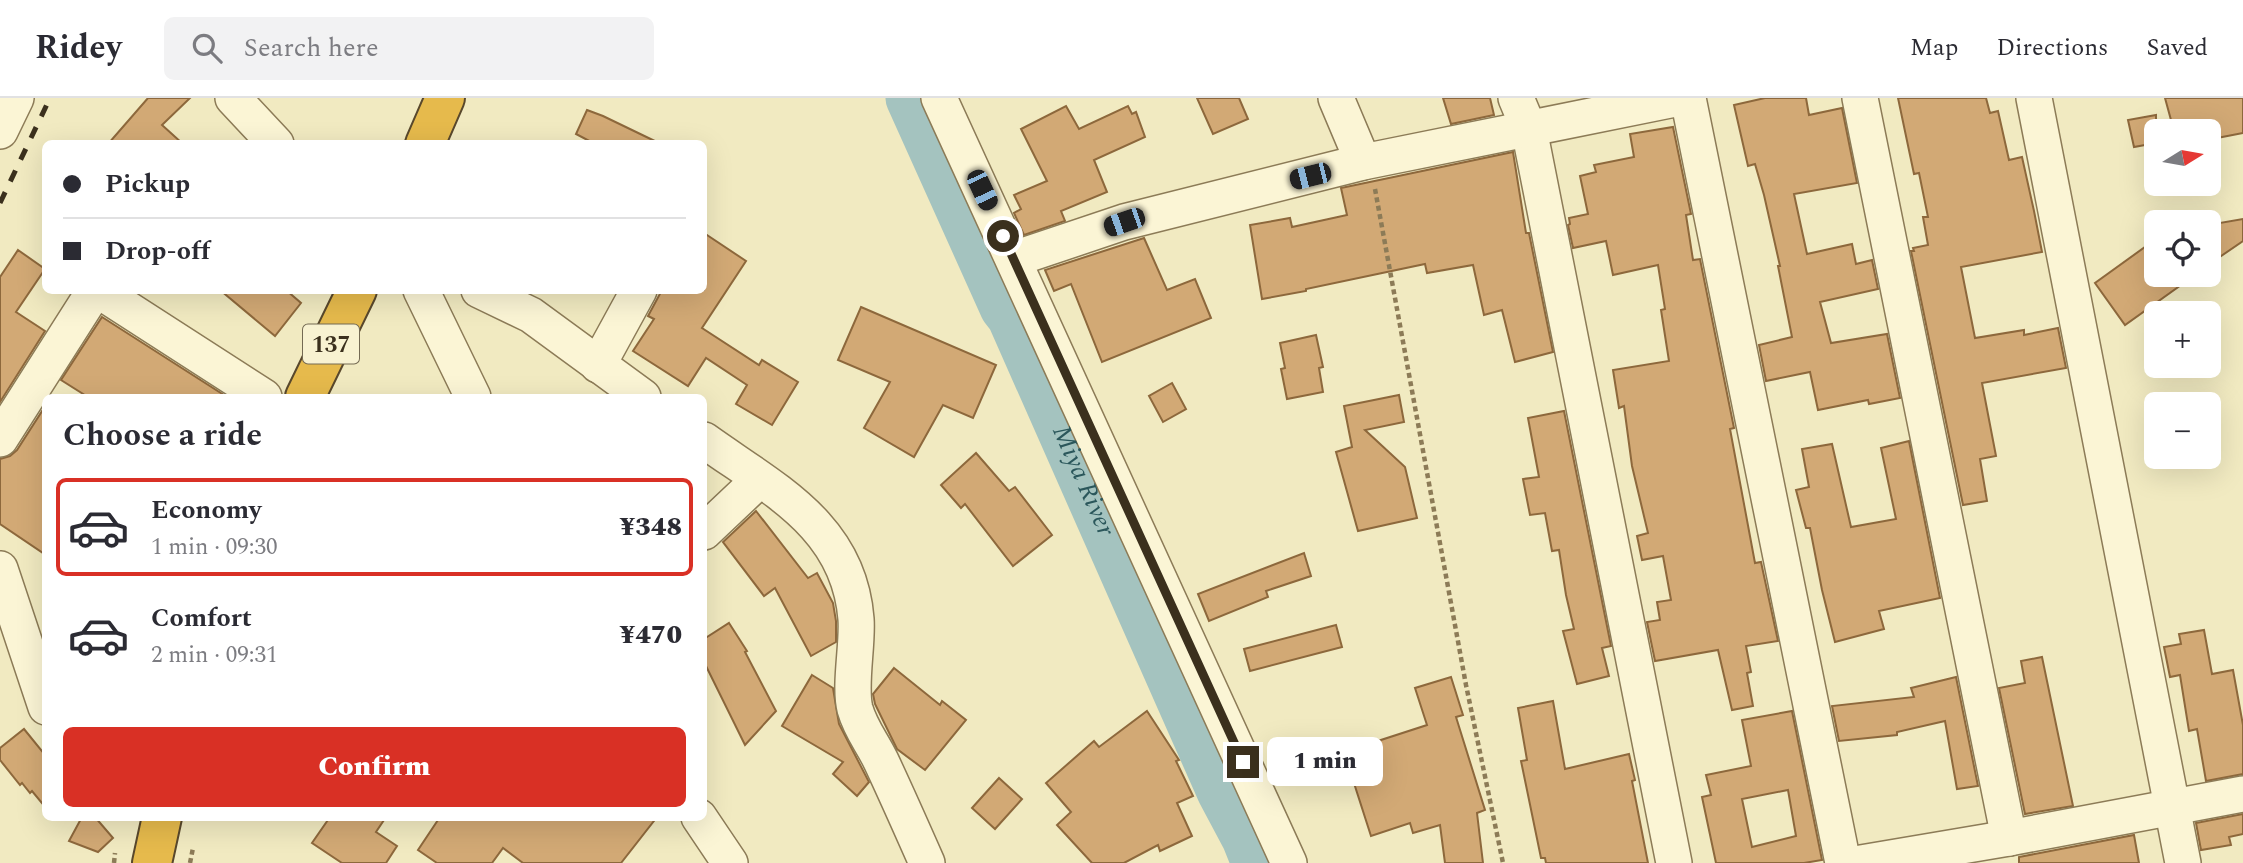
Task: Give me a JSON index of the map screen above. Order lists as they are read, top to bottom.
{
  "streets": {
    "highway": ["137"]
  },
  "water": ["Miya River"],
  "north": "right",
  "page": {
    "header": "Ridey",
    "search": "Search here",
    "nav": ["Map", "Directions", "Saved"],
    "map_buttons": ["+", "−"],
    "banner": ["Pickup", "Drop-off"],
    "heading": "Choose a ride",
    "list": [
      {
        "name": "Economy",
        "note": "1 min · 09:30",
        "value": "¥348"
      },
      {
        "name": "Comfort",
        "note": "2 min · 09:31",
        "value": "¥470"
      }
    ],
    "buttons": "Confirm",
    "bubble": "1 min"
  }
}
